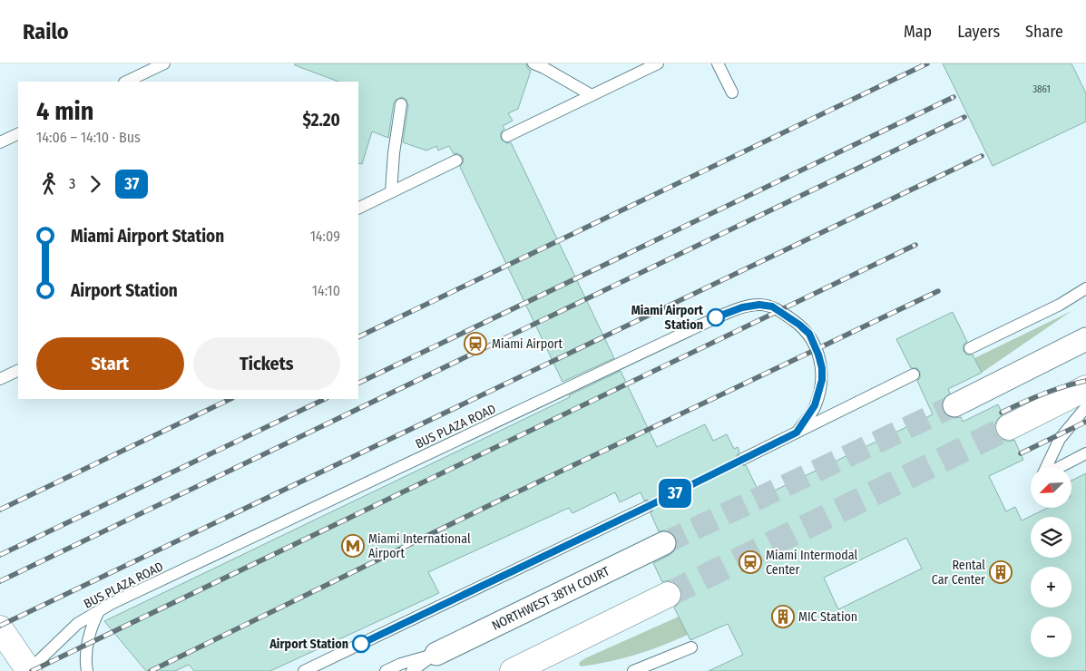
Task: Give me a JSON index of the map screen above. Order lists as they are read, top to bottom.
{
  "streets": {
    "street": ["NORTHWEST 38TH COURT"],
    "lane": ["BUS PLAZA ROAD"]
  },
  "places": {
    "other": ["Miami Airport Station", "Airport Station"],
    "station": ["Miami Airport", "Miami Intermodal Center"],
    "metro station": ["Miami International Airport"],
    "building": ["Rental Car Center", "MIC Station"]
  },
  "lines": ["bus line 37"],
  "house_numbers": ["3861"],
  "north": "bottom left",
  "page": {
    "header": "Railo",
    "nav": ["Map", "Layers", "Share"],
    "on_map": "37",
    "heading": ["4 min", "14:06 – 14:10 · Bus", "$2.20"],
    "legs": ["3", "37"],
    "list": [
      {
        "name": "Miami Airport Station",
        "value": "14:09"
      },
      {
        "name": "Airport Station",
        "value": "14:10"
      }
    ],
    "buttons": ["Start", "Tickets"],
    "map_buttons": ["+", "−"]
  }
}
